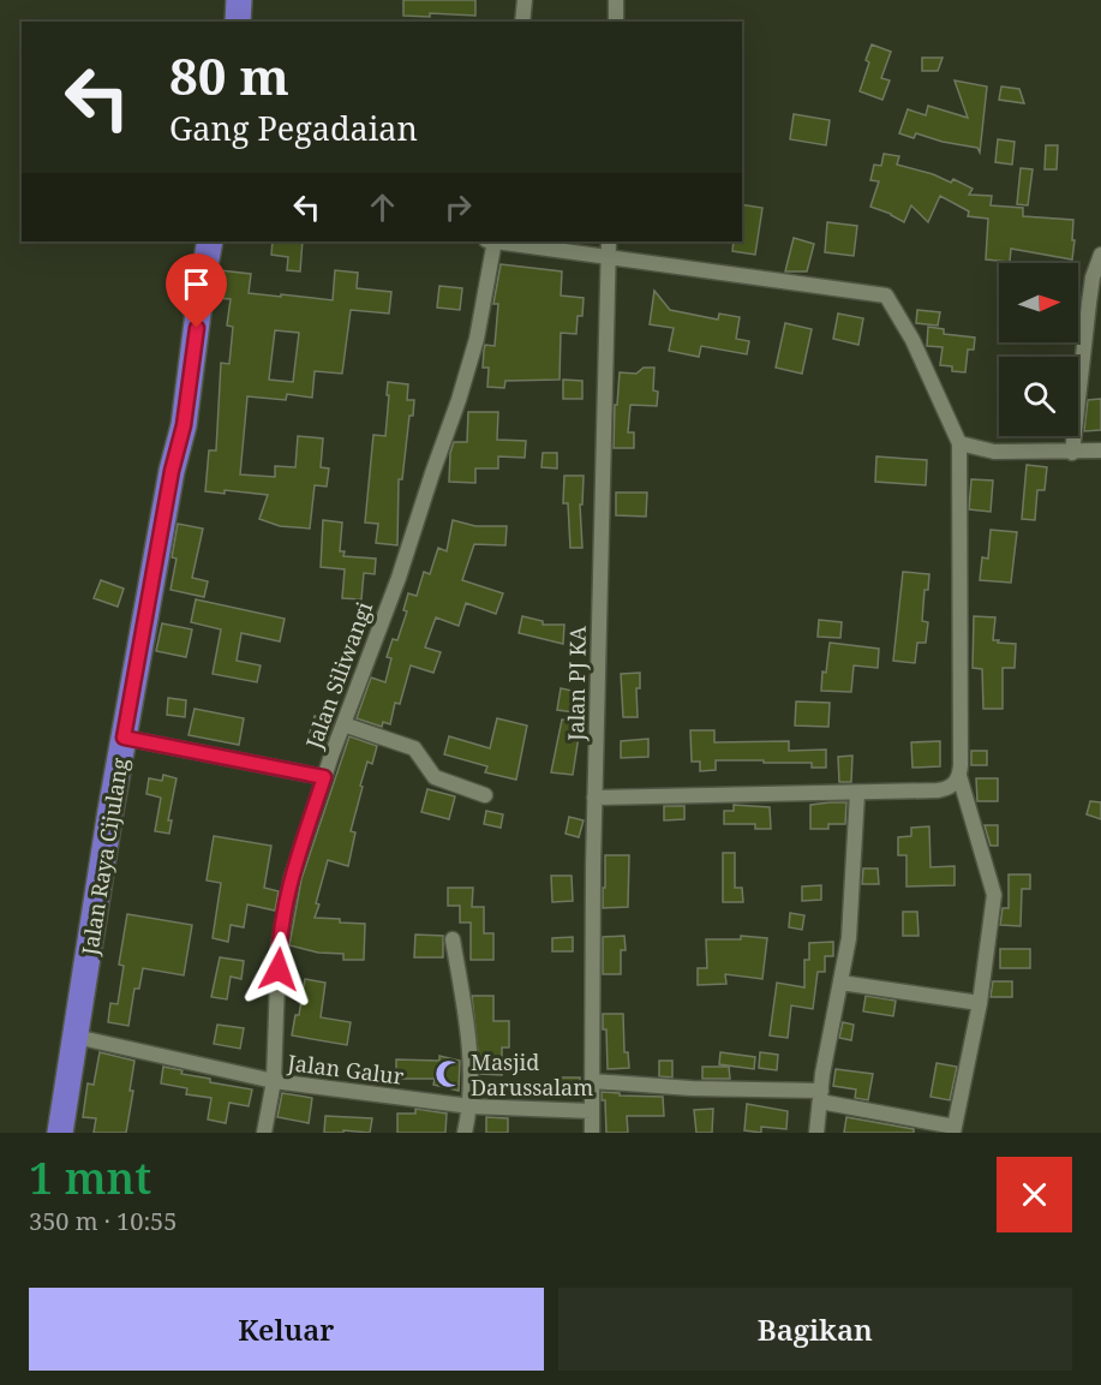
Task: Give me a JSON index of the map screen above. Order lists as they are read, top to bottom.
{
  "streets": {
    "highway": ["Jalan Raya Cijulang"],
    "street": ["Jalan Siliwangi", "Jalan PJ KA", "Jalan Galur"]
  },
  "crossings": [
    ["Jalan Siliwangi", "Jalan Galur"],
    ["Jalan PJ KA", "Jalan Galur"],
    ["Jalan Raya Cijulang", "Jalan Galur"]
  ],
  "places": {
    "mosque": ["Masjid Darussalam"]
  },
  "north": "right",
  "page": {
    "turn": ["80 m", "Gang Pegadaian"],
    "heading": ["1 mnt", "350 m · 10:55"],
    "buttons": ["Keluar", "Bagikan"]
  }
}
